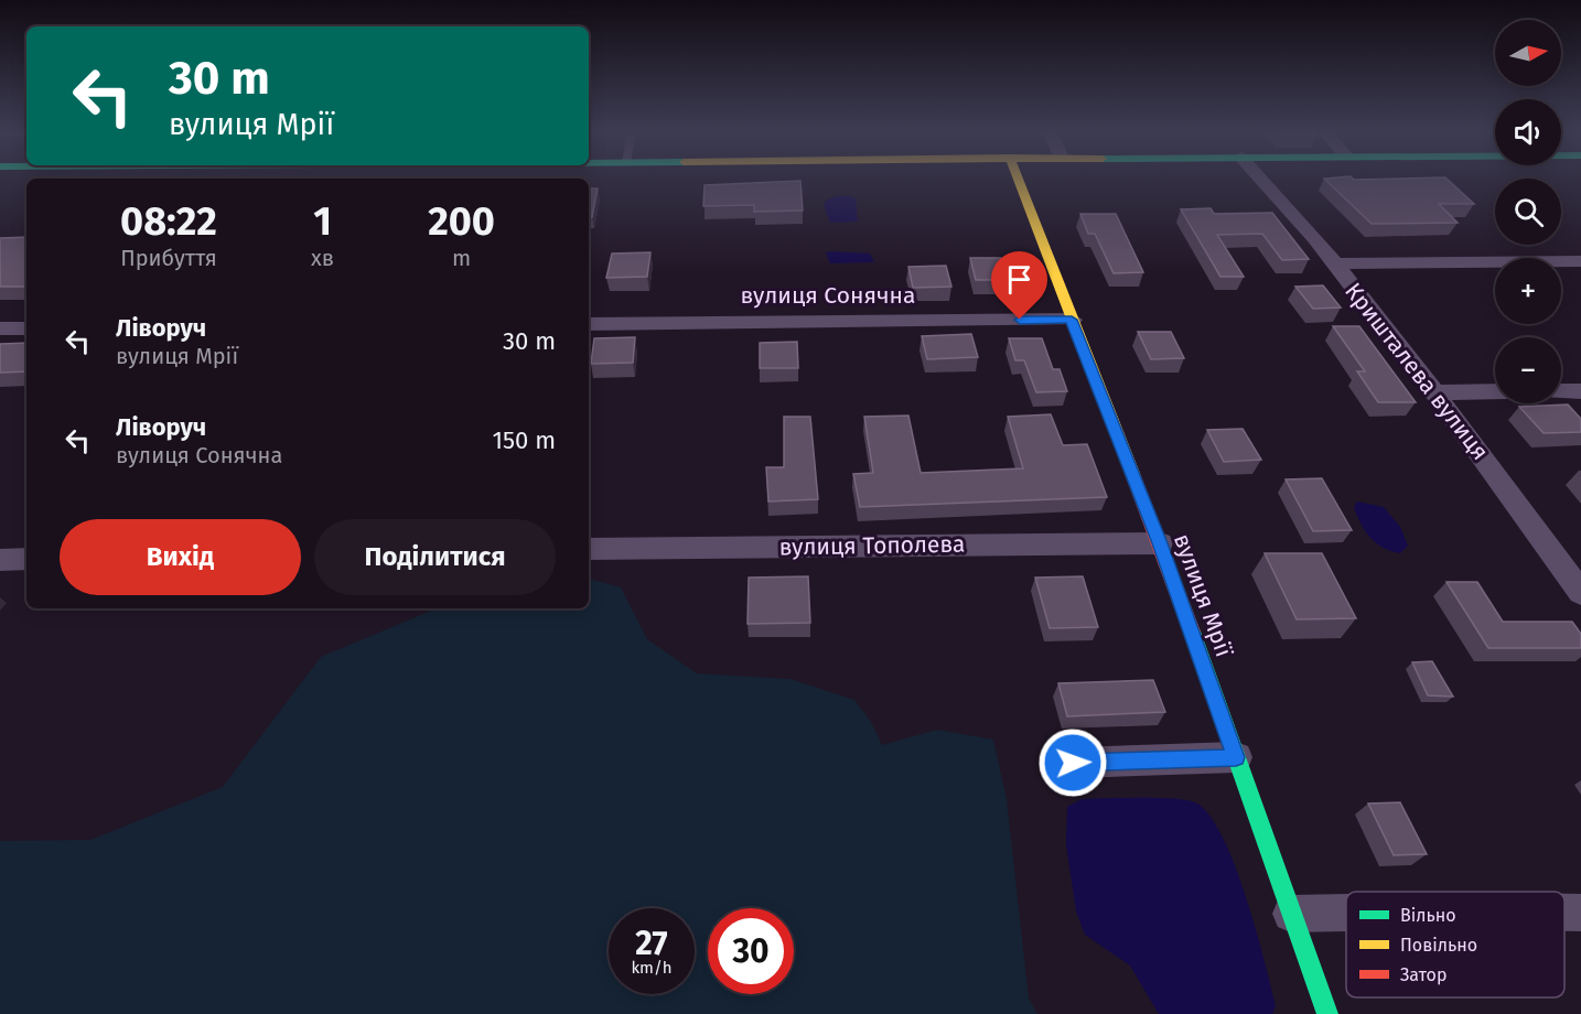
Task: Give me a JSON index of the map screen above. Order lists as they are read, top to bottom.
{
  "streets": {
    "street": [
      "вулиця Сонячна",
      "Кришталева вулиця",
      "вулиця Тополева",
      "вулиця Мрії"
    ]
  },
  "crossings": [
    ["вулиця Сонячна", "вулиця Мрії"],
    ["вулиця Тополева", "вулиця Мрії"]
  ],
  "legend": ["Вільно", "Повільно", "Затор"],
  "north": "right",
  "page": {
    "map_buttons": ["+", "−"],
    "turn": ["30 m", "вулиця Мрії"],
    "eta": [
      "08:22",
      "Прибуття",
      "1",
      "хв",
      "200",
      "m"
    ],
    "list": [
      {
        "name": "Ліворуч",
        "note": "вулиця Мрії",
        "value": "30 m"
      },
      {
        "name": "Ліворуч",
        "note": "вулиця Сонячна",
        "value": "150 m"
      }
    ],
    "buttons": ["Вихід", "Поділитися"],
    "speed": "27 km/h",
    "limit": "30"
  }
}
